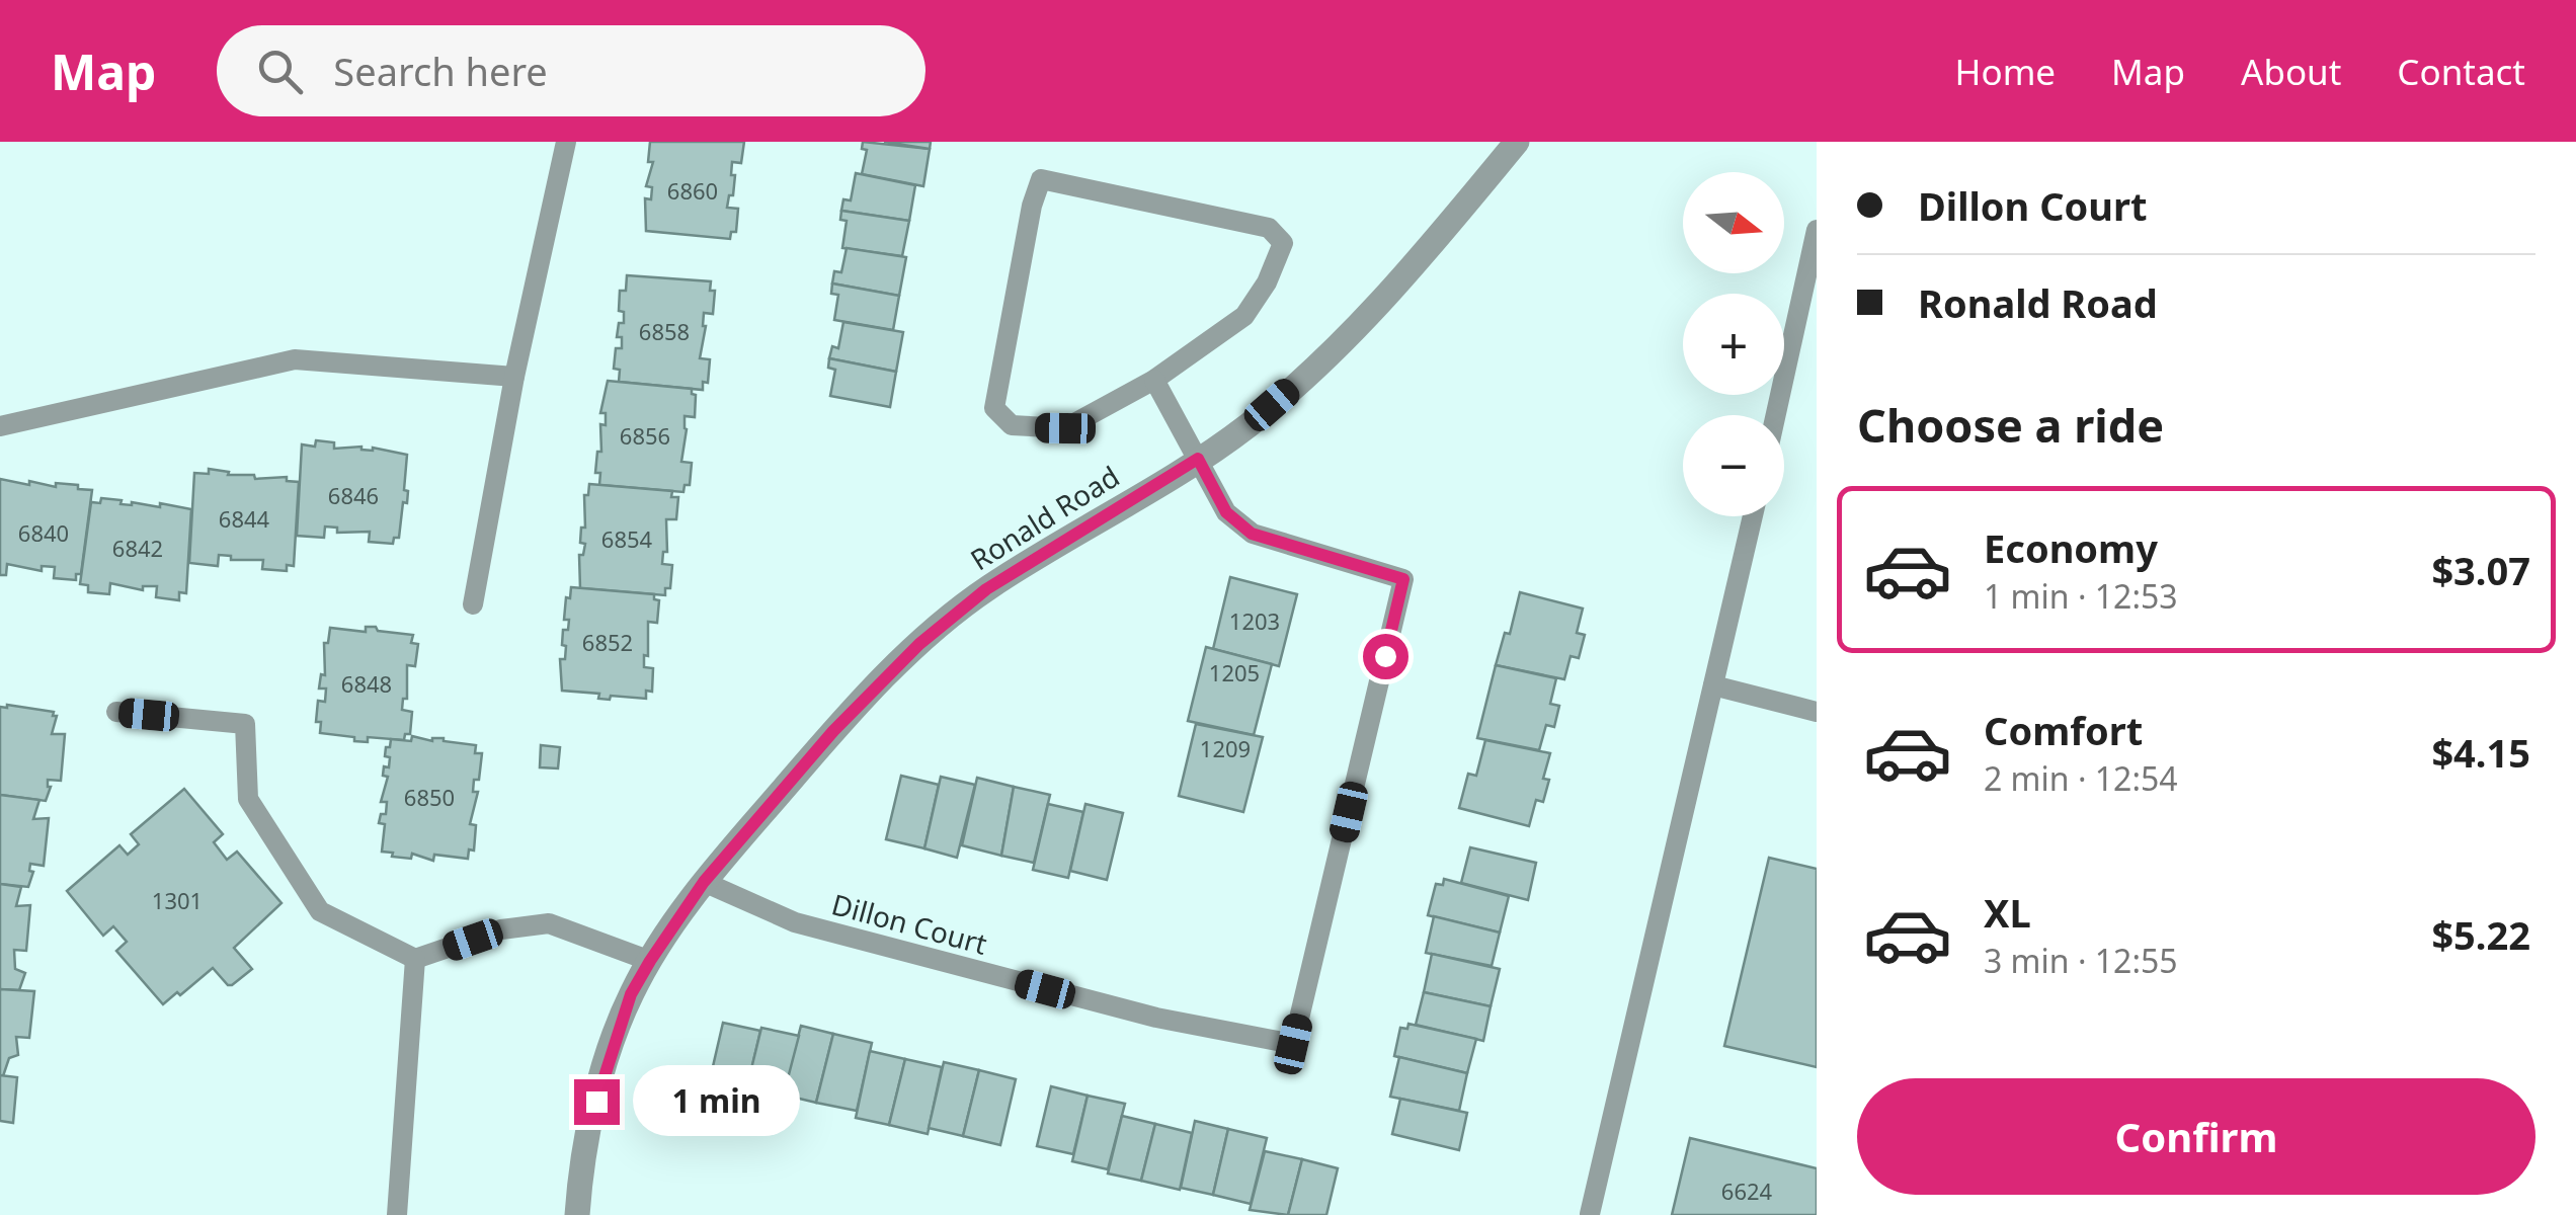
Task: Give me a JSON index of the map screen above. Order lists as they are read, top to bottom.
{
  "streets": {
    "street": ["Ronald Road"],
    "lane": ["Dillon Court"]
  },
  "crossings": [
    ["Ronald Road", "Dillon Court"]
  ],
  "house_numbers": [
    "6860",
    "6858",
    "6856",
    "6846",
    "6844",
    "6840",
    "6854",
    "6842",
    "1203",
    "6852",
    "1205",
    "6848",
    "1209",
    "6850",
    "1301",
    "6624"
  ],
  "north": "right",
  "page": {
    "header": "Map",
    "search": "Search here",
    "nav": [
      "Home",
      "Map",
      "About",
      "Contact"
    ],
    "banner": ["Dillon Court", "Ronald Road"],
    "map_buttons": ["+", "−"],
    "heading": "Choose a ride",
    "list": [
      {
        "name": "Economy",
        "note": "1 min · 12:53",
        "value": "$3.07"
      },
      {
        "name": "Comfort",
        "note": "2 min · 12:54",
        "value": "$4.15"
      },
      {
        "name": "XL",
        "note": "3 min · 12:55",
        "value": "$5.22"
      }
    ],
    "buttons": "Confirm",
    "bubble": "1 min"
  }
}
